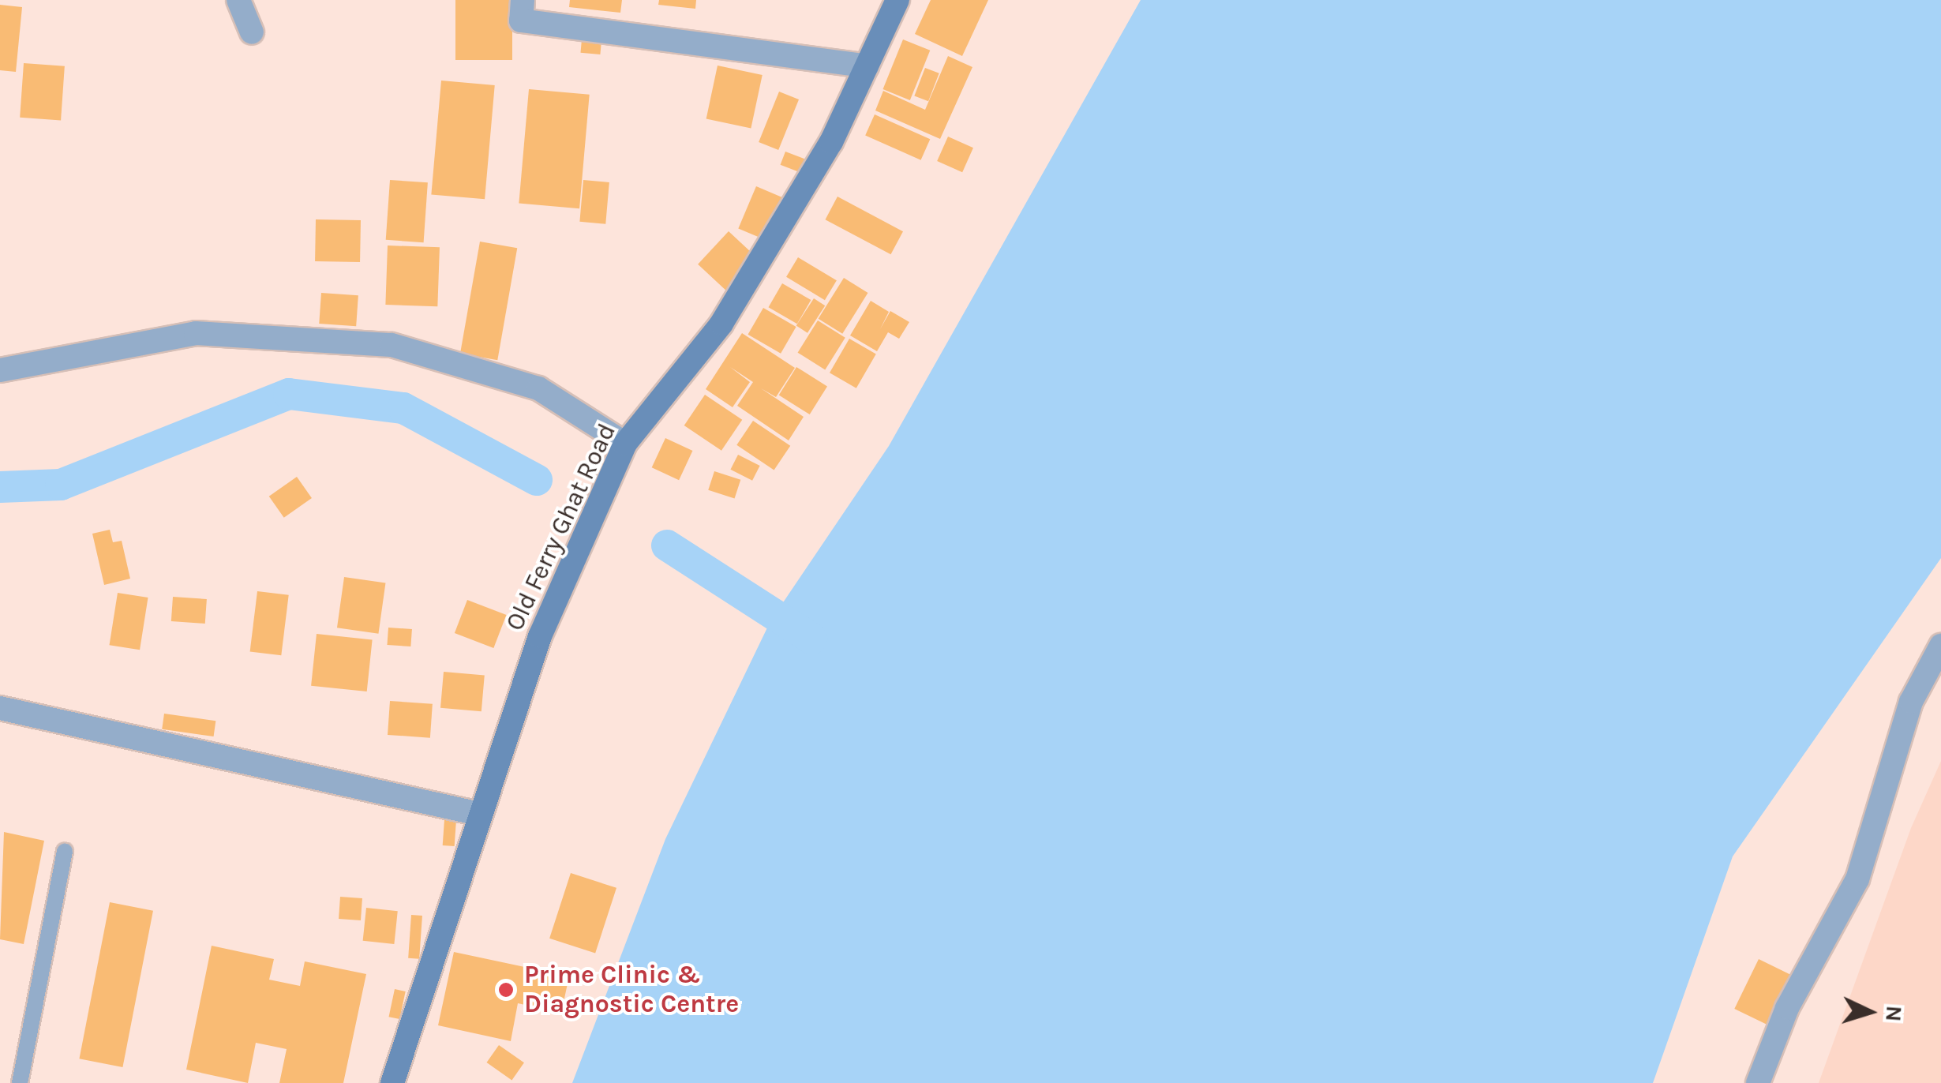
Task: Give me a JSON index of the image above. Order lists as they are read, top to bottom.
{
  "streets": {
    "street": ["Old Ferry Ghat Road"]
  },
  "places": ["Prime Clinic & Diagnostic Centre"],
  "north": "right"
}
